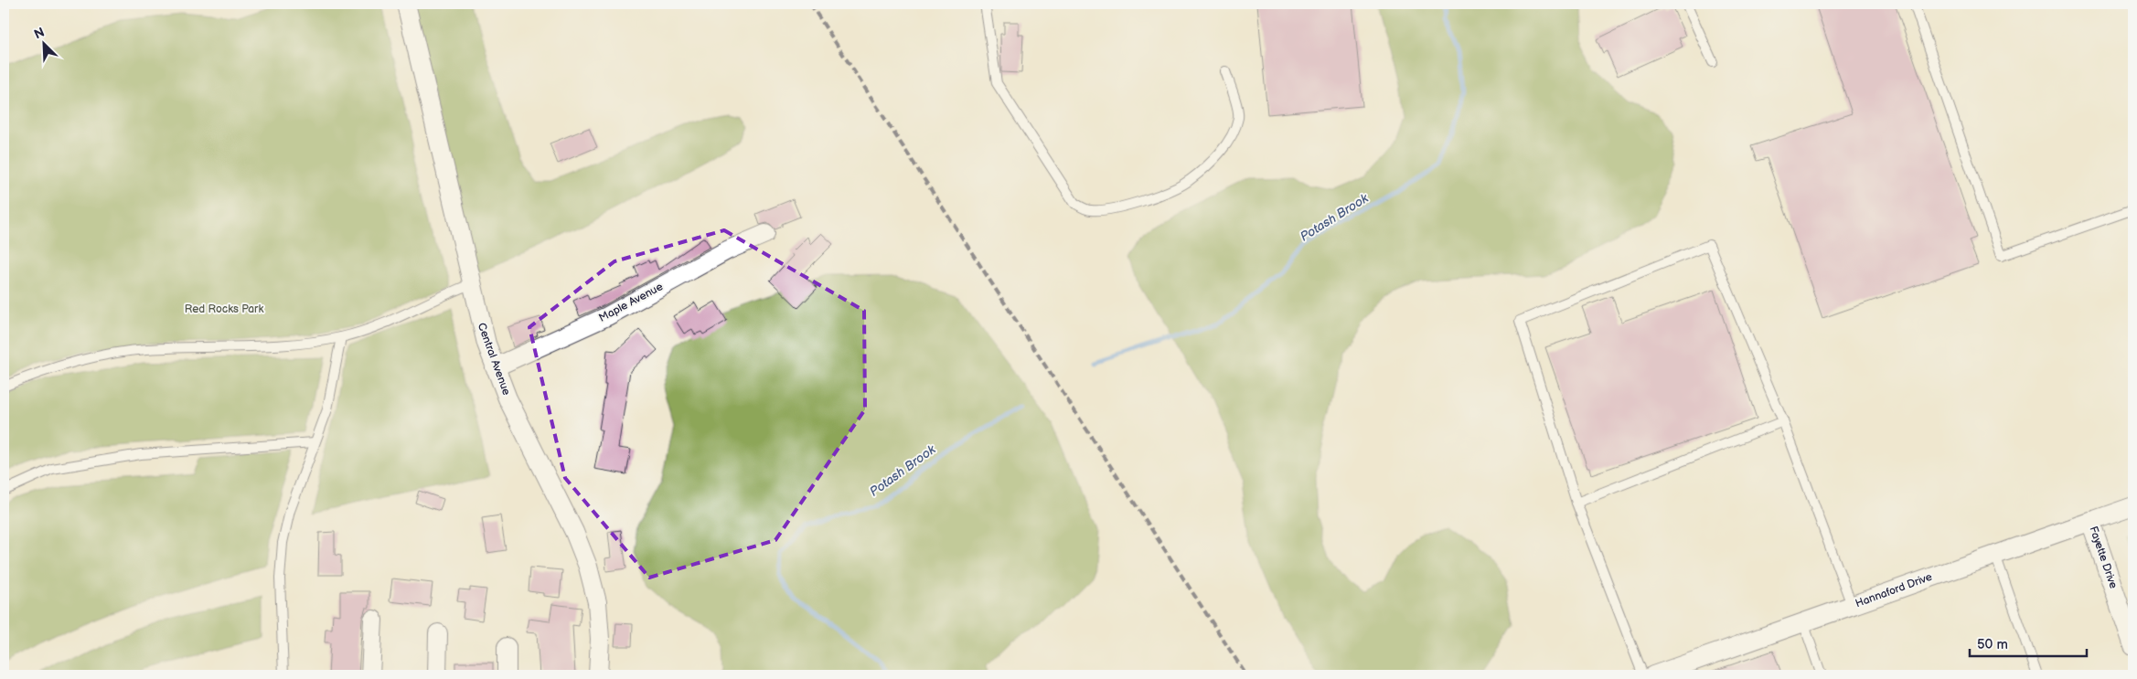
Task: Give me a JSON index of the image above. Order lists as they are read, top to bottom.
{
  "streets": {
    "street": [
      "Maple Avenue",
      "Central Avenue",
      "Fayette Drive",
      "Hannaford Drive"
    ]
  },
  "crossings": [
    ["Maple Avenue", "Central Avenue"],
    ["Fayette Drive", "Hannaford Drive"]
  ],
  "water": ["Potash Brook"],
  "parks": ["Red Rocks Park"],
  "scale_bar": "50 m",
  "north": "top left"
}
